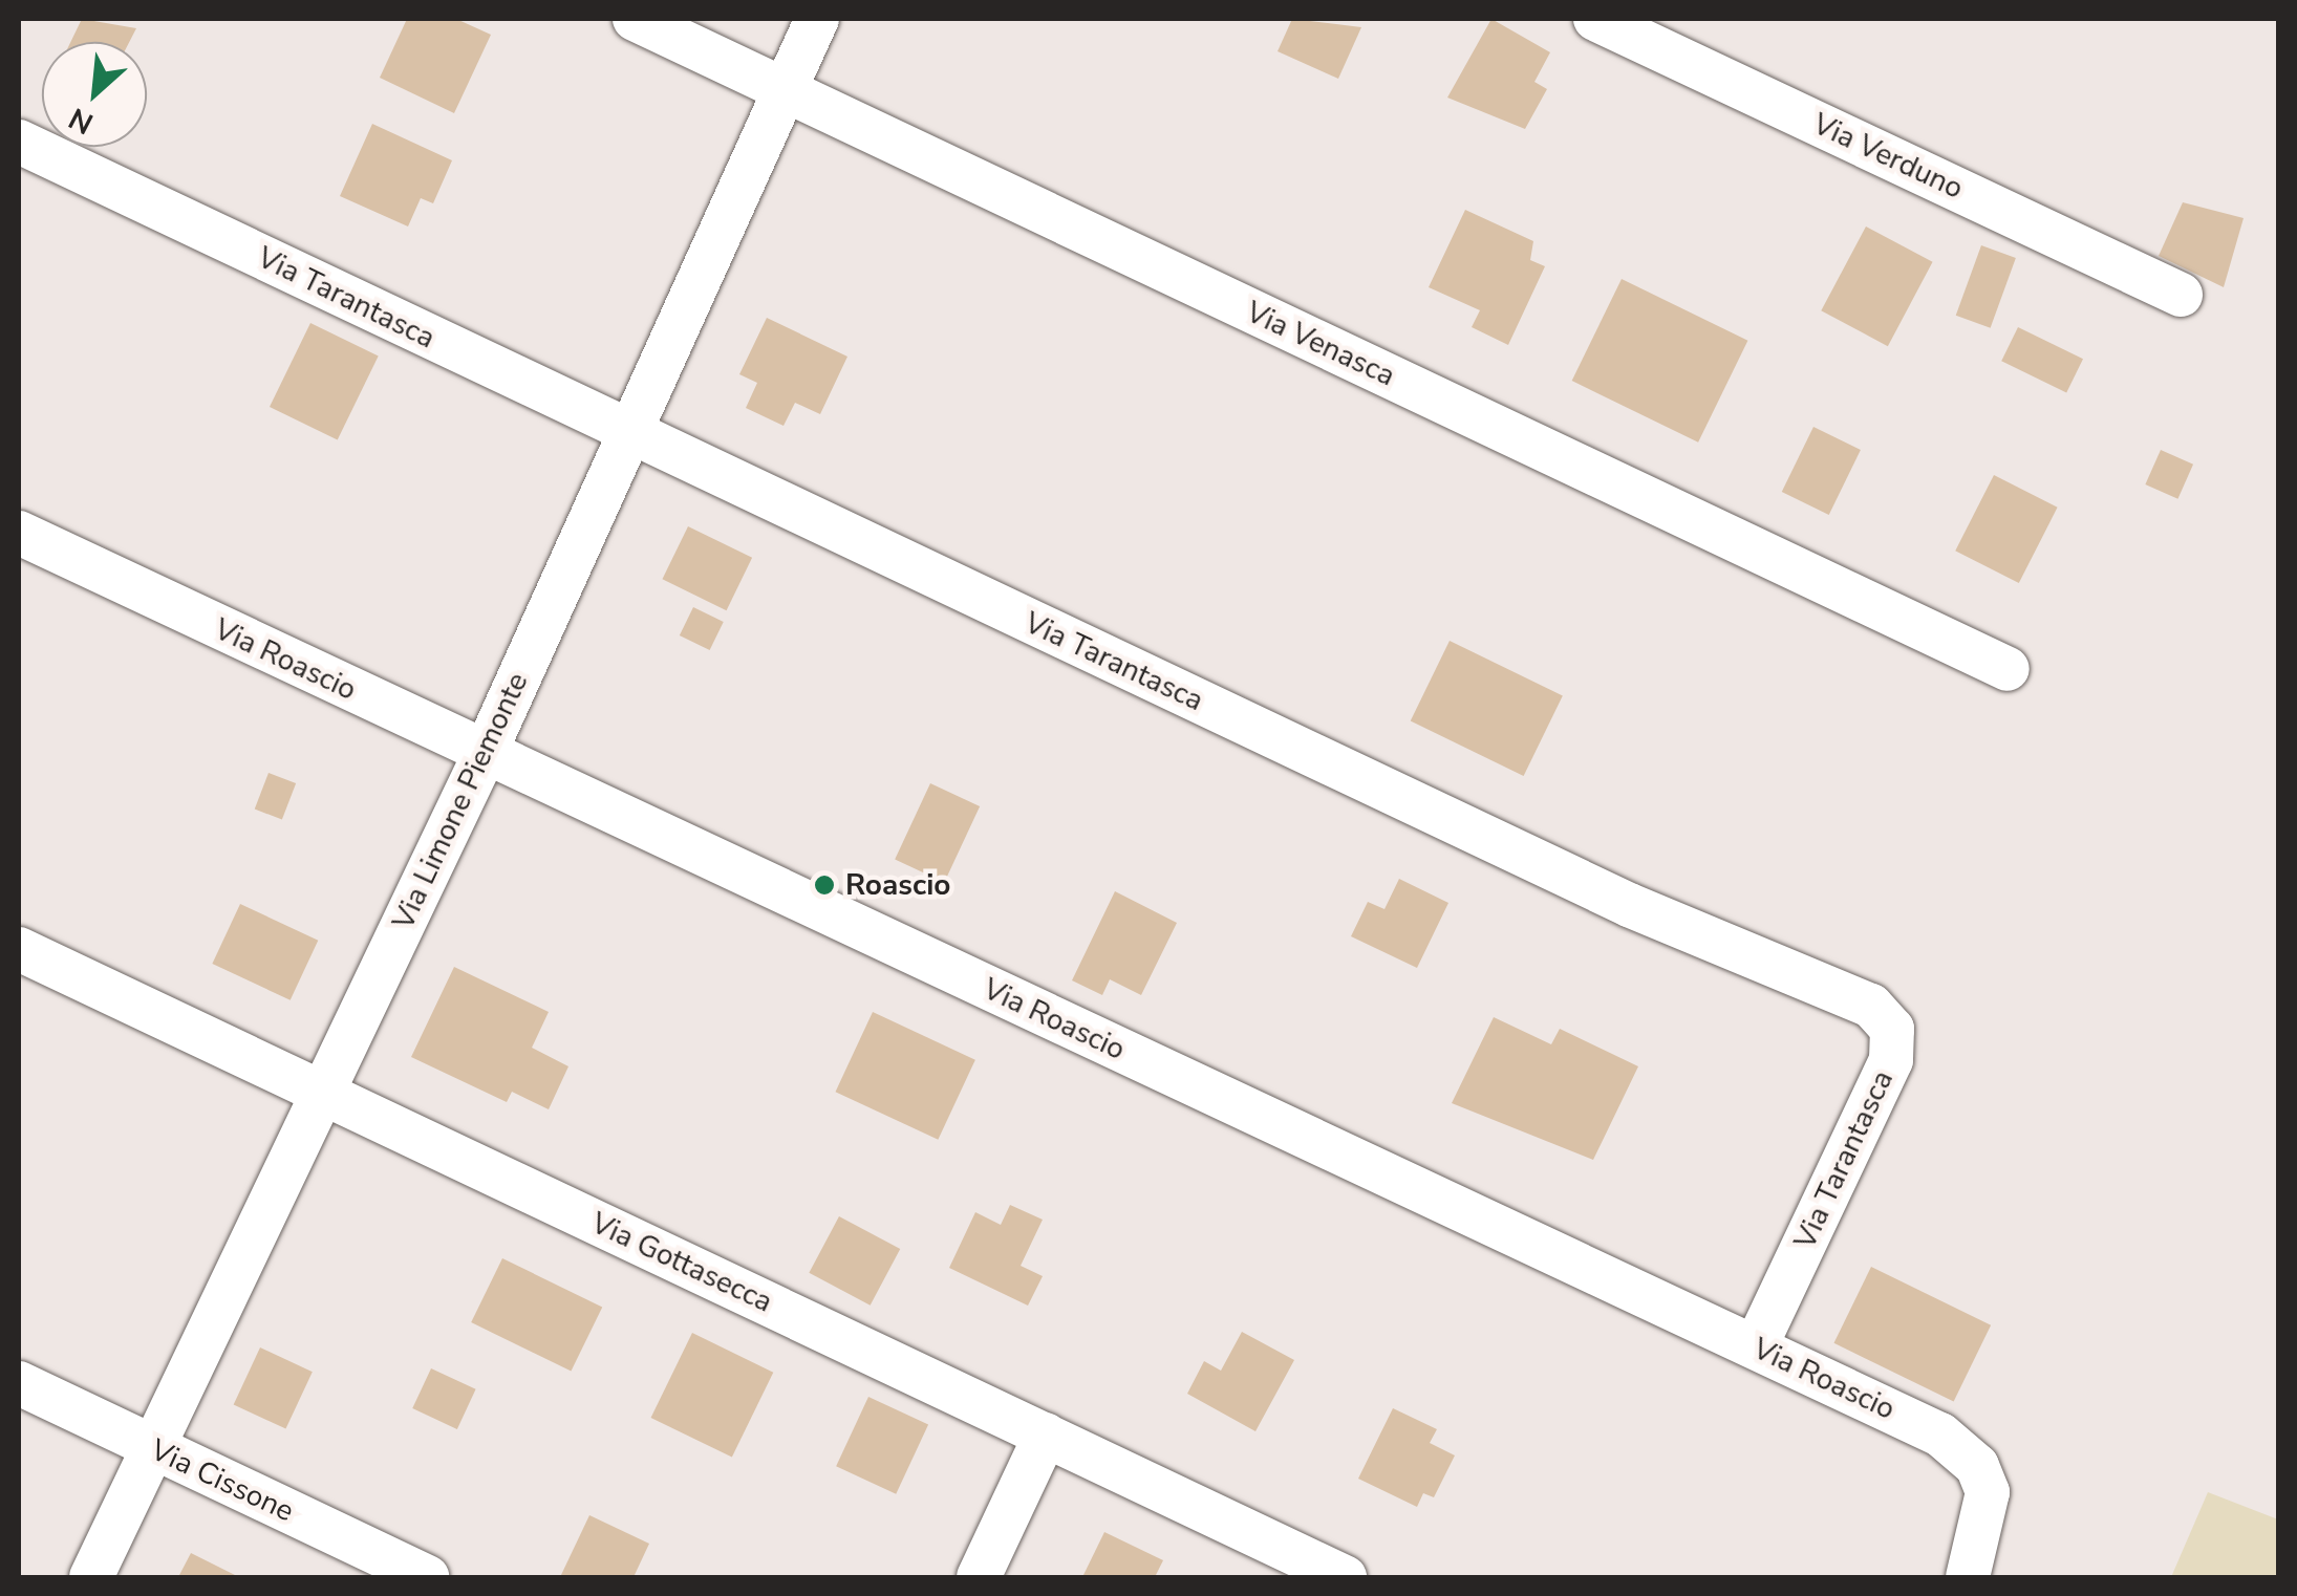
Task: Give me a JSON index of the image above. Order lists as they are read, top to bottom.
{
  "streets": {
    "street": [
      "Via Verduno",
      "Via Tarantasca",
      "Via Venasca",
      "Via Roascio",
      "Via Limone Piemonte",
      "Via Gottasecca",
      "Via Cissone"
    ]
  },
  "crossings": [
    ["Via Tarantasca", "Via Roascio"],
    ["Via Tarantasca", "Via Limone Piemonte"],
    ["Via Venasca", "Via Limone Piemonte"],
    ["Via Roascio", "Via Limone Piemonte"],
    ["Via Limone Piemonte", "Via Gottasecca"],
    ["Via Limone Piemonte", "Via Cissone"]
  ],
  "places": ["Roascio"],
  "north": "bottom left"
}
